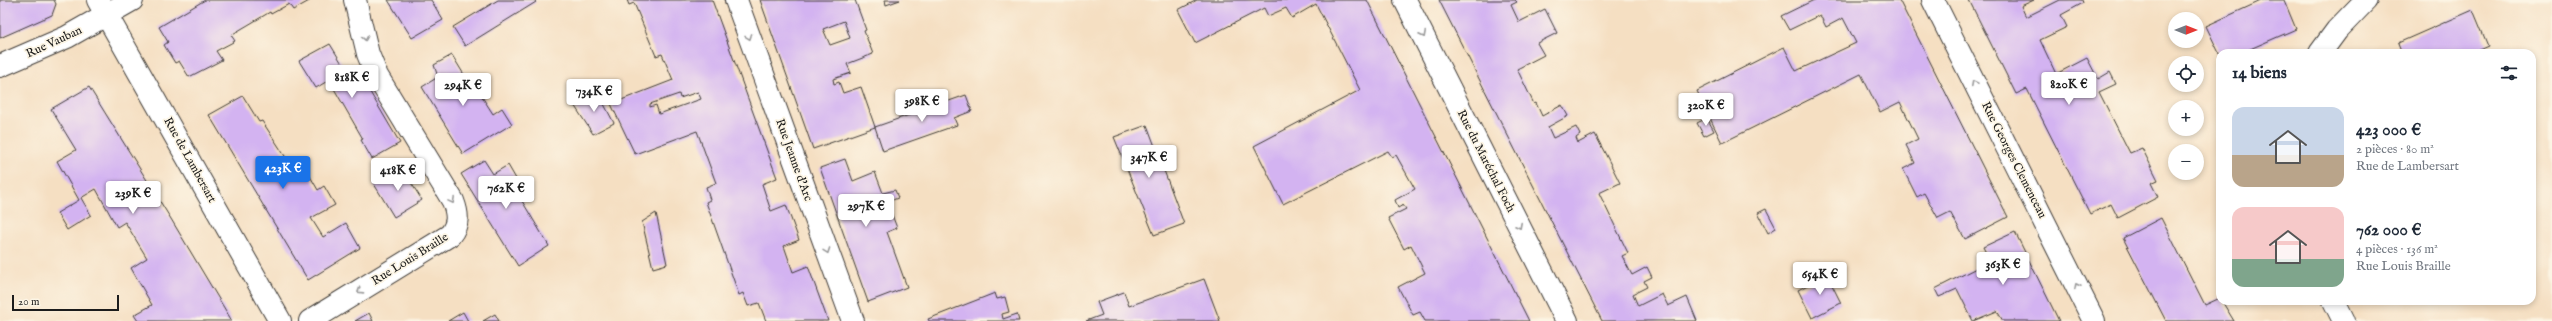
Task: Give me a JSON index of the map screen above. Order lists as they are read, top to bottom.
{
  "streets": {
    "street": [
      "Rue Vauban",
      "Rue de Lambersart",
      "Rue Jeanne d'Arc",
      "Rue Georges Clemenceau",
      "Rue du Maréchal Foch",
      "Rue Louis Braille"
    ]
  },
  "crossings": [
    ["Rue Vauban", "Rue de Lambersart"]
  ],
  "one_way": ["Rue Jeanne d'Arc", "Rue Georges Clemenceau", "Rue du Maréchal Foch"],
  "scale_bar": "20 m",
  "north": "right",
  "page": {
    "map_buttons": ["+", "−"],
    "heading": "14 biens",
    "price": [
      "818K €",
      "820K €",
      "294K €",
      "734K €",
      "398K €",
      "320K €",
      "347K €",
      "423K €",
      "418K €",
      "762K €",
      "239K €",
      "297K €",
      "363K €",
      "654K €"
    ],
    "list": [
      {
        "name": "423 000 €",
        "note": "2 pièces · 80 m² · Rue de Lambersart"
      },
      {
        "name": "762 000 €",
        "note": "4 pièces · 136 m² · Rue Louis Braille"
      }
    ],
    "scale": "20 m"
  }
}
